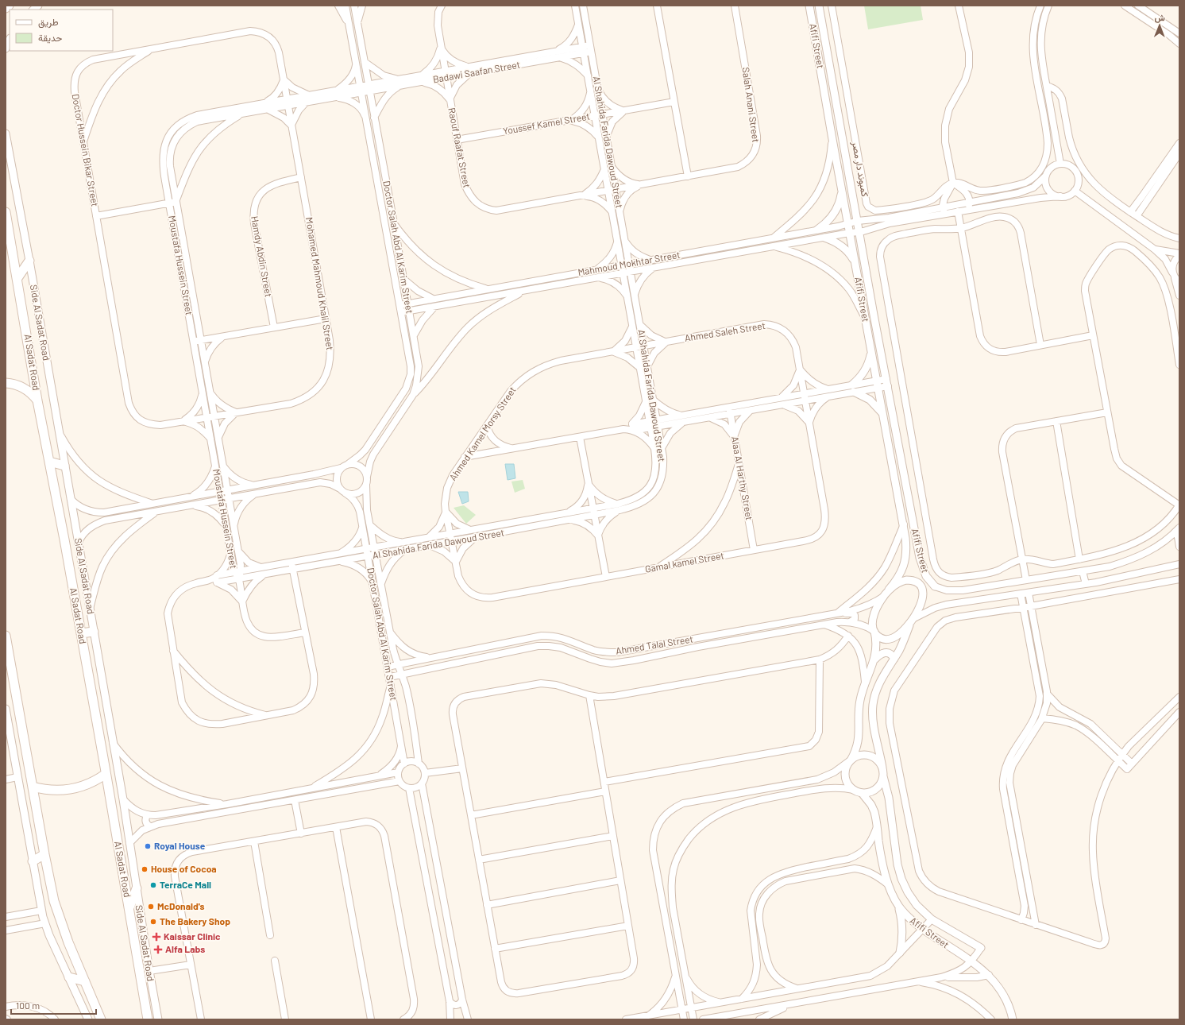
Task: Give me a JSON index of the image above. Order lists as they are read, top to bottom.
{
  "streets": {
    "main road": ["Al Sadat Road"],
    "street": [
      "Afifi Street",
      "Badawi Saafan Street",
      "Salah Anani Street",
      "Youssef Kamel Street",
      "Al Shahida Farida Dawoud Street",
      "Raouf Raafat Street",
      "Doctor Hussein Bikar Street",
      "كمبوند دار مصر",
      "Doctor Salah Abd Al Karim Street",
      "Hamdy Abdin Street",
      "Mahmoud Mokhtar Street",
      "Moustafa Hussein Street",
      "Mohamed Mahmoud Khalil Street",
      "Side Al Sadat Road",
      "Ahmed Saleh Street",
      "Ahmed Kamel Morsy Street",
      "Alaa Al Harthy Street",
      "Gamal kamel Street",
      "Ahmed Talal Street"
    ]
  },
  "crossings": [
    ["Afifi Street", "Mahmoud Mokhtar Street"],
    ["Afifi Street", "Ahmed Talal Street"],
    ["Badawi Saafan Street", "Al Shahida Farida Dawoud Street"],
    ["Badawi Saafan Street", "Raouf Raafat Street"],
    ["Badawi Saafan Street", "Doctor Salah Abd Al Karim Street"],
    ["Badawi Saafan Street", "Moustafa Hussein Street"],
    ["Salah Anani Street", "Youssef Kamel Street"],
    ["Salah Anani Street", "Al Shahida Farida Dawoud Street"],
    ["Salah Anani Street", "Raouf Raafat Street"],
    ["Youssef Kamel Street", "Al Shahida Farida Dawoud Street"],
    ["Youssef Kamel Street", "Raouf Raafat Street"],
    ["Al Shahida Farida Dawoud Street", "Raouf Raafat Street"],
    ["Al Shahida Farida Dawoud Street", "Doctor Salah Abd Al Karim Street"],
    ["Al Shahida Farida Dawoud Street", "Mahmoud Mokhtar Street"],
    ["Al Shahida Farida Dawoud Street", "Moustafa Hussein Street"],
    ["Al Shahida Farida Dawoud Street", "Ahmed Saleh Street"],
    ["Al Shahida Farida Dawoud Street", "Ahmed Kamel Morsy Street"],
    ["Al Shahida Farida Dawoud Street", "Gamal kamel Street"],
    ["Doctor Hussein Bikar Street", "Moustafa Hussein Street"],
    ["Doctor Hussein Bikar Street", "Mohamed Mahmoud Khalil Street"],
    ["Doctor Salah Abd Al Karim Street", "Mahmoud Mokhtar Street"],
    ["Doctor Salah Abd Al Karim Street", "Moustafa Hussein Street"],
    ["Doctor Salah Abd Al Karim Street", "Side Al Sadat Road"],
    ["Doctor Salah Abd Al Karim Street", "Ahmed Talal Street"],
    ["Hamdy Abdin Street", "Mohamed Mahmoud Khalil Street"],
    ["Moustafa Hussein Street", "Mohamed Mahmoud Khalil Street"],
    ["Ahmed Saleh Street", "Ahmed Kamel Morsy Street"],
    ["Ahmed Saleh Street", "Gamal kamel Street"],
    ["Ahmed Kamel Morsy Street", "Gamal kamel Street"],
    ["Alaa Al Harthy Street", "Gamal kamel Street"]
  ],
  "places": {
    "other": [
      "Royal House",
      "House of Cocoa",
      "TerraCe Mall",
      "McDonald's",
      "The Bakery Shop"
    ],
    "health": ["Kaissar Clinic", "Alfa Labs"]
  },
  "legend": ["طريق", "حديقة"],
  "scale_bar": "100 m",
  "north": "top"
}
